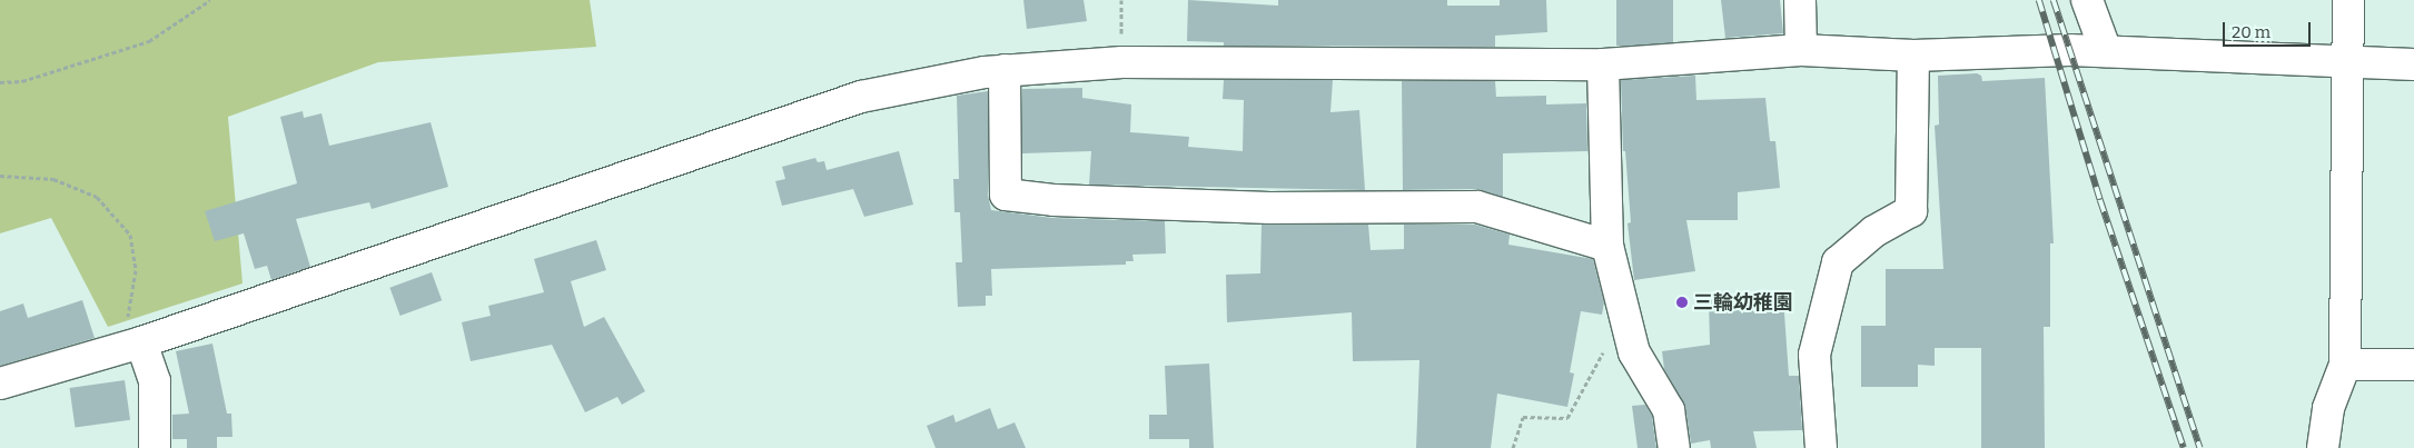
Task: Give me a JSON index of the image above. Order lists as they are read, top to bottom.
{
  "places": ["三輪幼稚園"],
  "scale_bar": "20 m"
}
